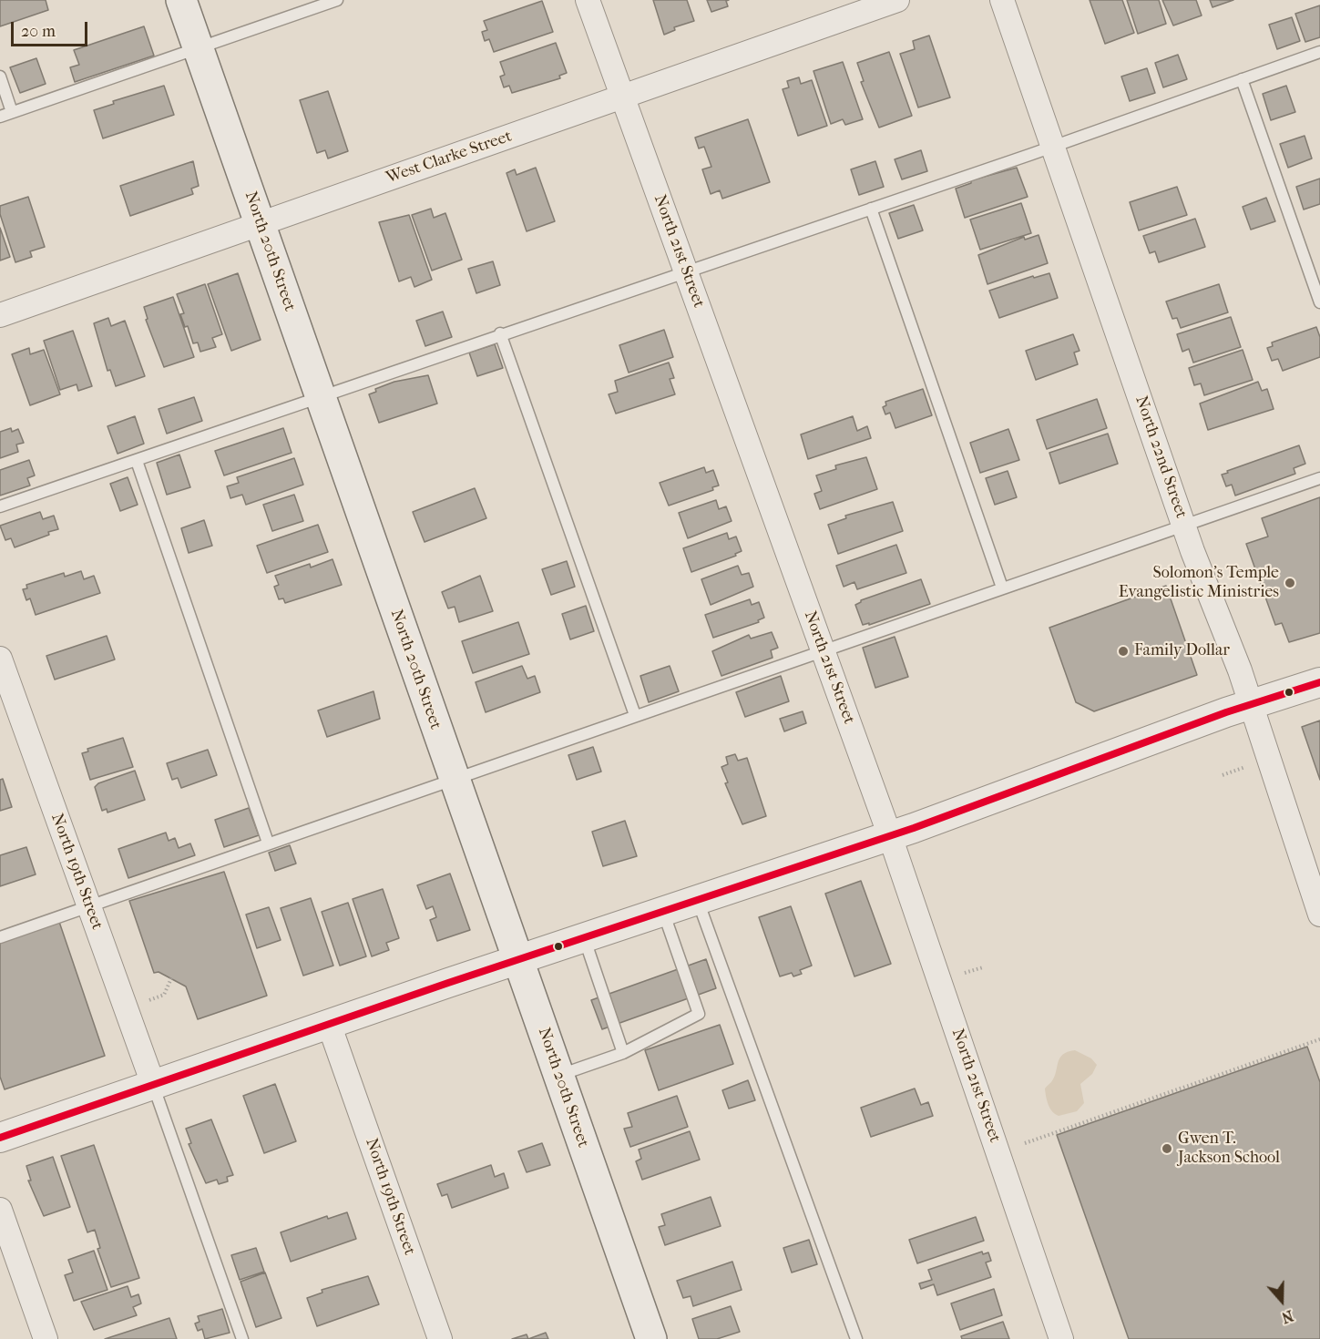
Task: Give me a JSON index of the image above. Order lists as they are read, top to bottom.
{
  "streets": {
    "main road": ["North 20th Street"],
    "street": [
      "West Clarke Street",
      "North 21st Street",
      "North 22nd Street",
      "North 19th Street"
    ]
  },
  "crossings": [
    ["West Clarke Street", "North 20th Street"],
    ["West Clarke Street", "North 21st Street"]
  ],
  "places": ["Solomon's Temple Evangelistic Ministries", "Family Dollar", "Gwen T. Jackson School"],
  "scale_bar": "20 m",
  "north": "bottom"
}
